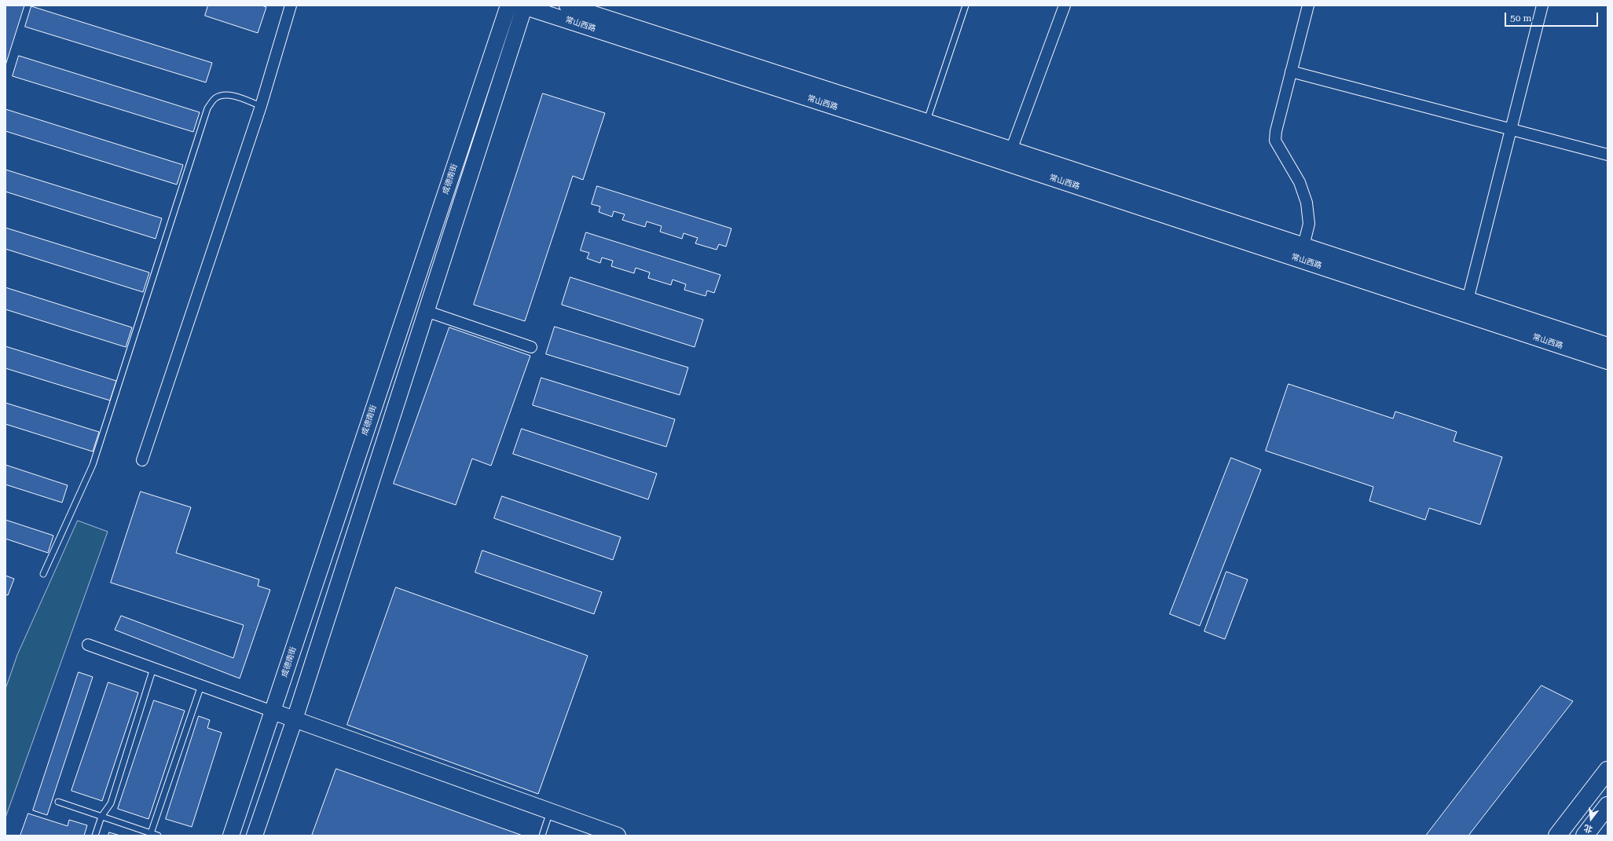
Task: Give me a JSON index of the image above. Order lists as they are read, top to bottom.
{
  "streets": {
    "main road": ["常山西路", "成德南街"]
  },
  "scale_bar": "50 m",
  "north": "bottom"
}
